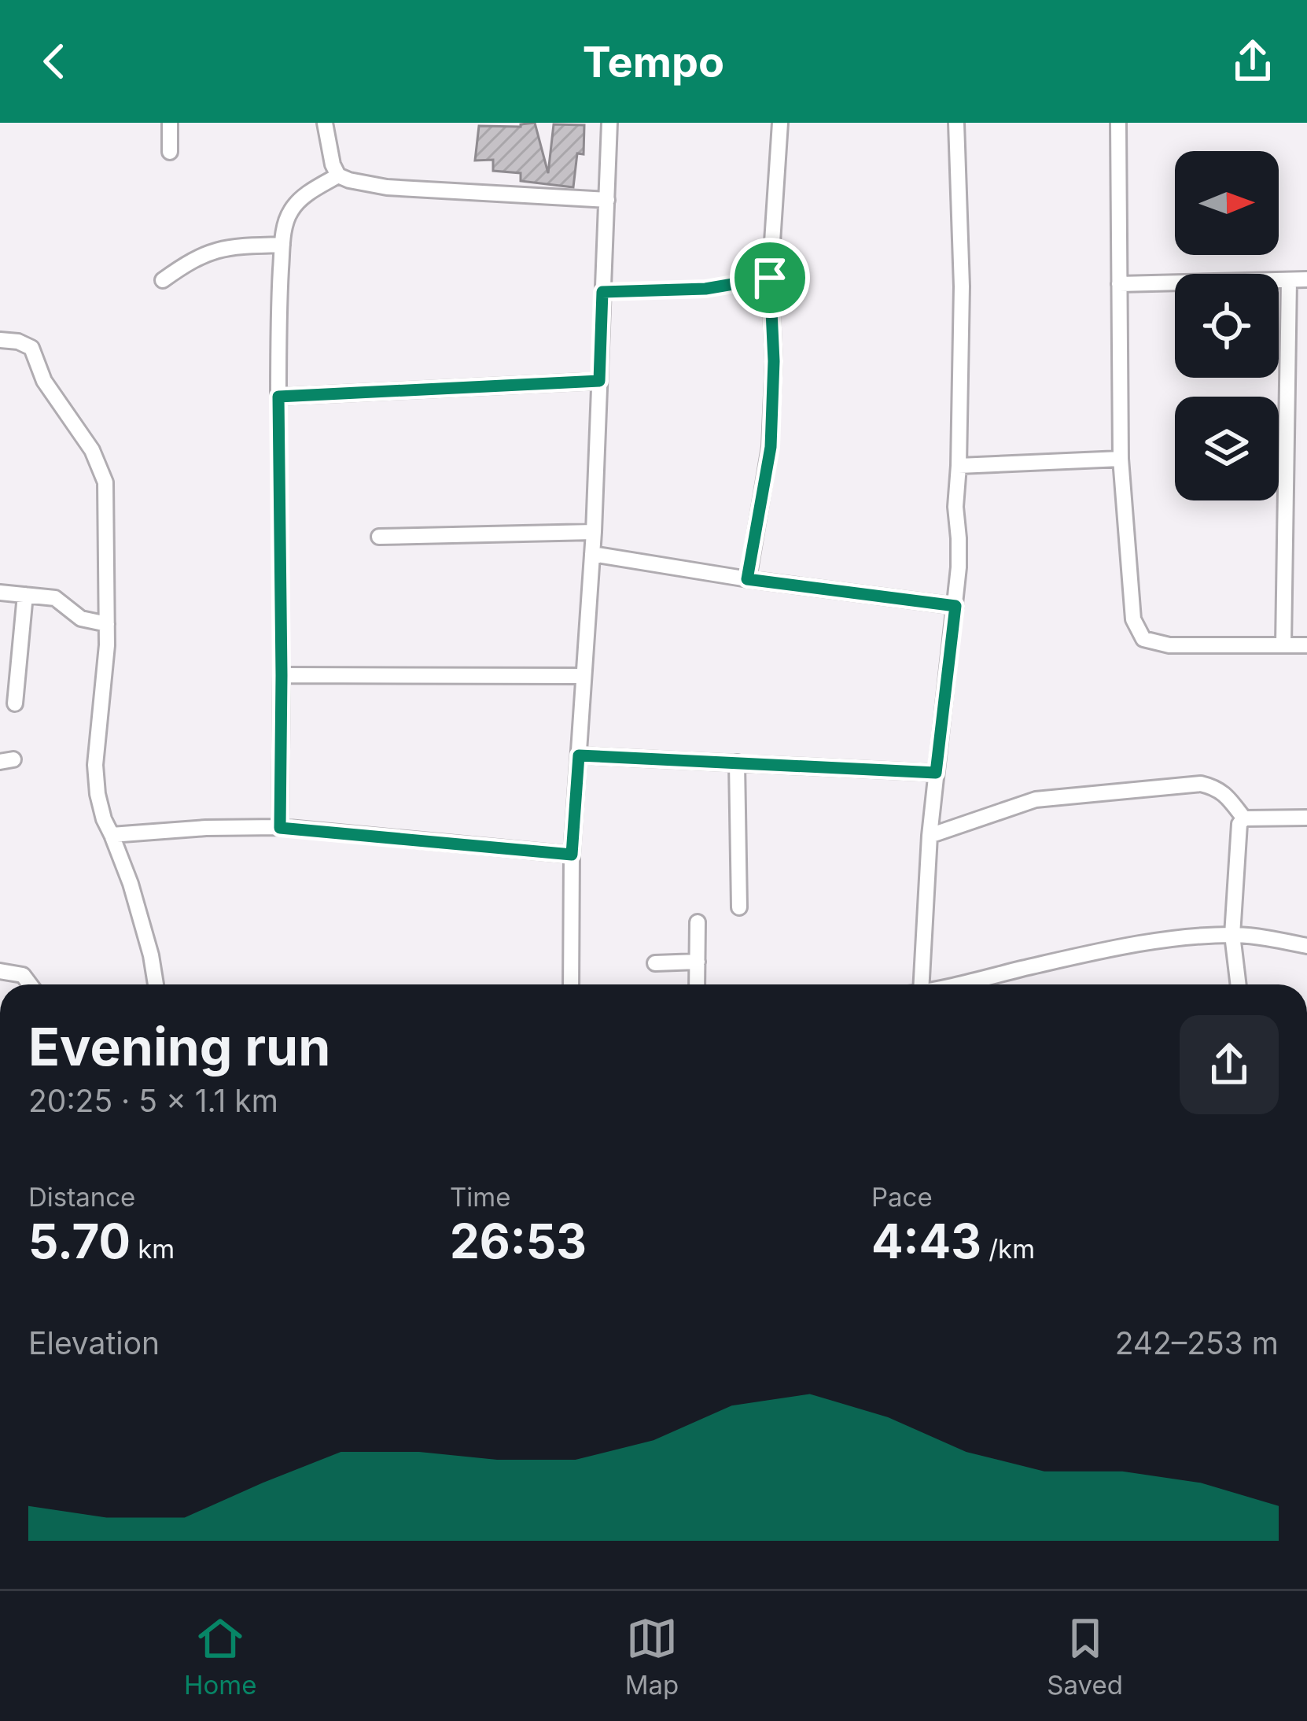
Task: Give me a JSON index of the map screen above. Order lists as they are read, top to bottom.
{
  "north": "right",
  "page": {
    "header": "Tempo",
    "heading": ["Evening run", "20:25 · 5 × 1.1 km"],
    "stats": [
      ["Distance", "5.70 km"],
      ["Time", "26:53"],
      ["Pace", "4:43 /km"]
    ],
    "chart": ["Elevation", "242–253 m"],
    "tabs": ["Home", "Map", "Saved"]
  }
}
